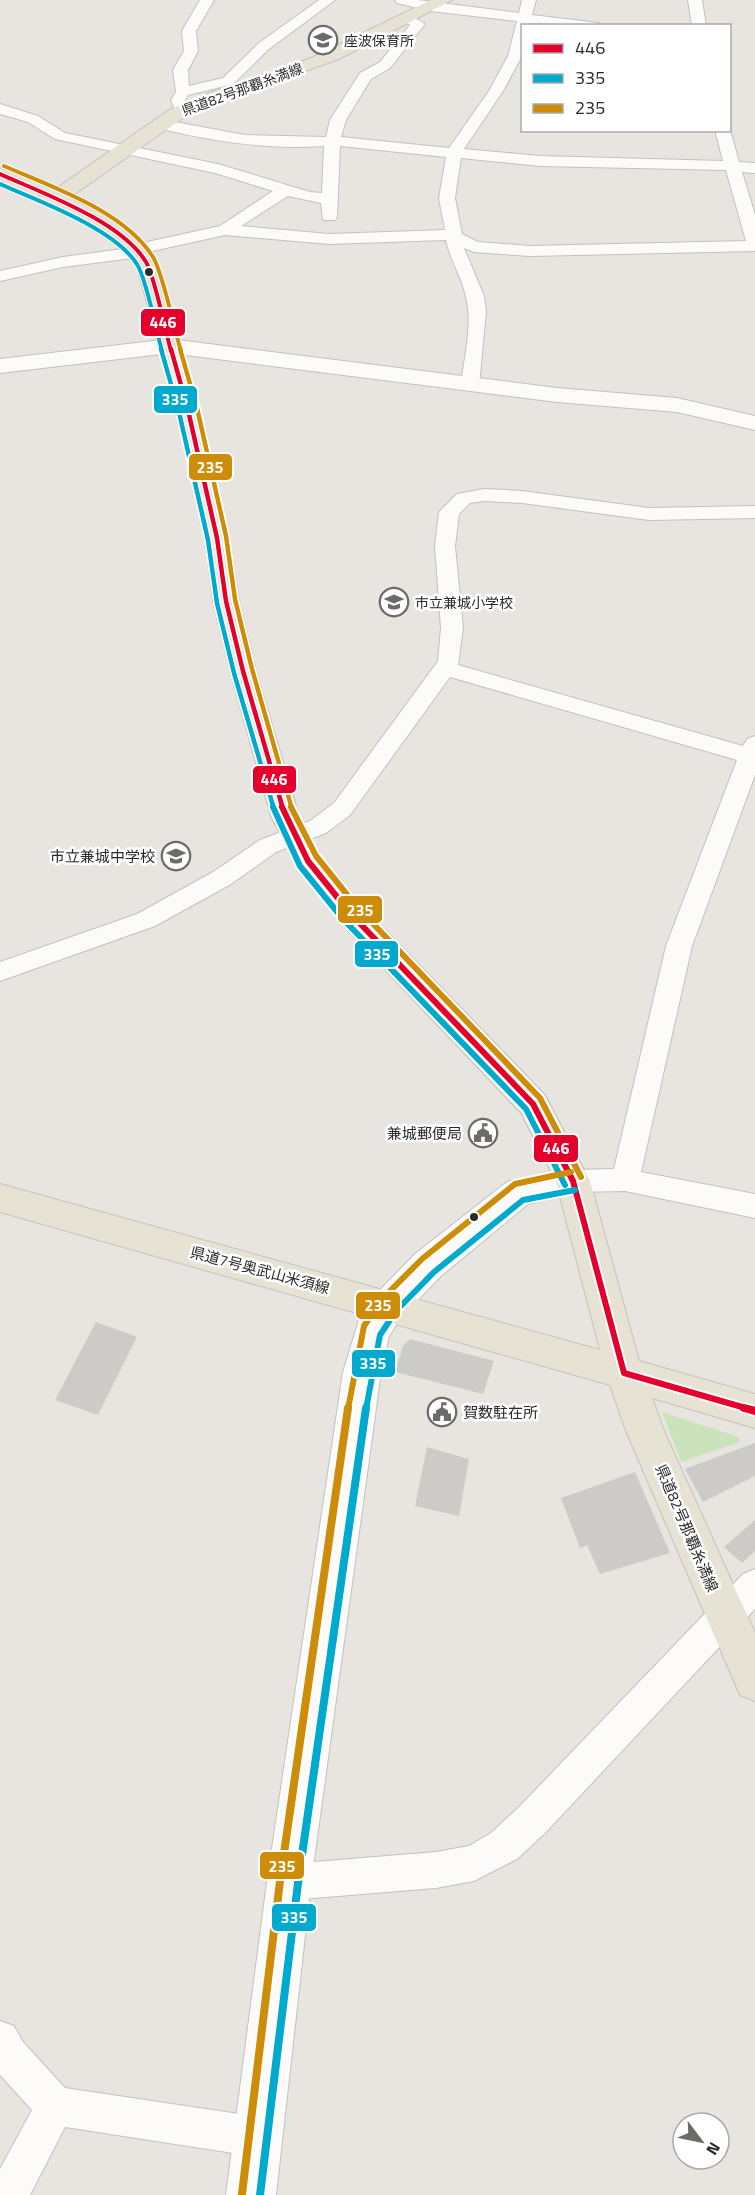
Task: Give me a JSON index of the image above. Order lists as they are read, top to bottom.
{
  "streets": {
    "main road": ["県道82号那覇糸満線", "県道7号奥武山米須線"]
  },
  "crossings": [
    ["県道82号那覇糸満線", "県道7号奥武山米須線"]
  ],
  "places": {
    "school or university": ["座波保育所", "市立兼城小学校", "市立兼城中学校"],
    "public building": ["兼城郵便局", "賀数駐在所"]
  },
  "lines": ["transit line 235", "transit line 446", "transit line 335"],
  "legend": ["446", "335", "235"],
  "north": "bottom right"
}
